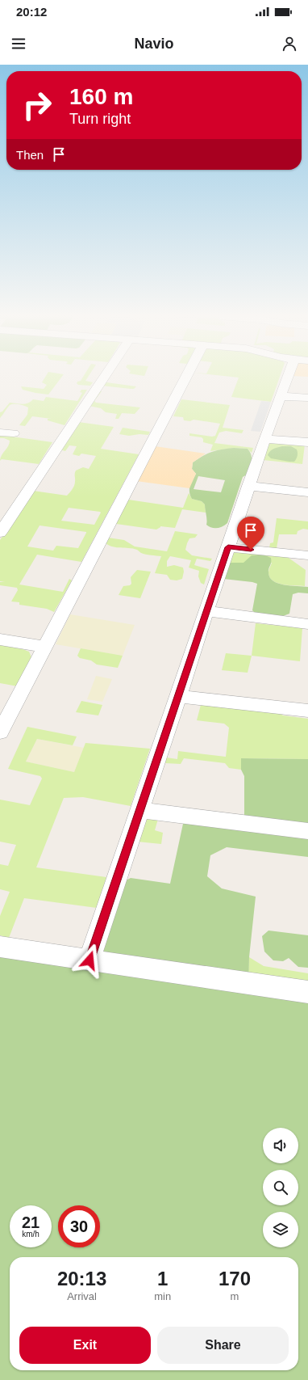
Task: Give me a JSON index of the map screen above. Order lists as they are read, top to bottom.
{
  "page": {
    "status": "20:12",
    "header": "Navio",
    "turn": ["160 m", "Turn right"],
    "then": "Then",
    "speed": "21 km/h",
    "limit": "30",
    "eta": [
      "20:13",
      "Arrival",
      "1",
      "min",
      "170",
      "m"
    ],
    "buttons": ["Exit", "Share"]
  }
}
